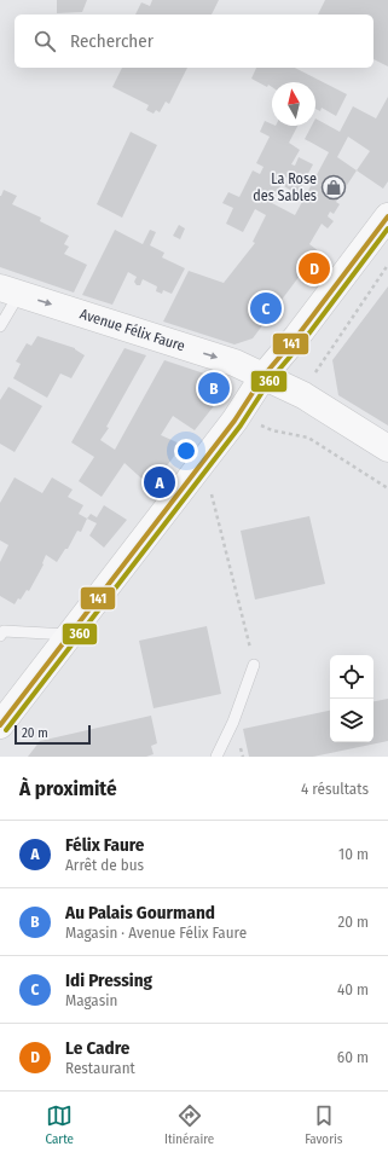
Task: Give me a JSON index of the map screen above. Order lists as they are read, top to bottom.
{
  "streets": {
    "main road": ["Avenue Félix Faure"]
  },
  "one_way": ["Avenue Félix Faure"],
  "places": {
    "shop": ["La Rose des Sables"]
  },
  "lines": ["transit line 141", "transit line 360"],
  "scale_bar": "20 m",
  "north": "top",
  "page": {
    "search": "Rechercher",
    "pins": [
      "D",
      "C",
      "B",
      "A"
    ],
    "scale": "20 m",
    "heading": ["À proximité", "4 résultats"],
    "list": [
      {
        "mark": "A",
        "name": "Félix Faure",
        "note": "Arrêt de bus",
        "value": "10 m"
      },
      {
        "mark": "B",
        "name": "Au Palais Gourmand",
        "note": "Magasin · Avenue Félix Faure",
        "value": "20 m"
      },
      {
        "mark": "C",
        "name": "Idi Pressing",
        "note": "Magasin",
        "value": "40 m"
      },
      {
        "mark": "D",
        "name": "Le Cadre",
        "note": "Restaurant",
        "value": "60 m"
      }
    ],
    "nav": ["Carte", "Itinéraire", "Favoris"]
  }
}
